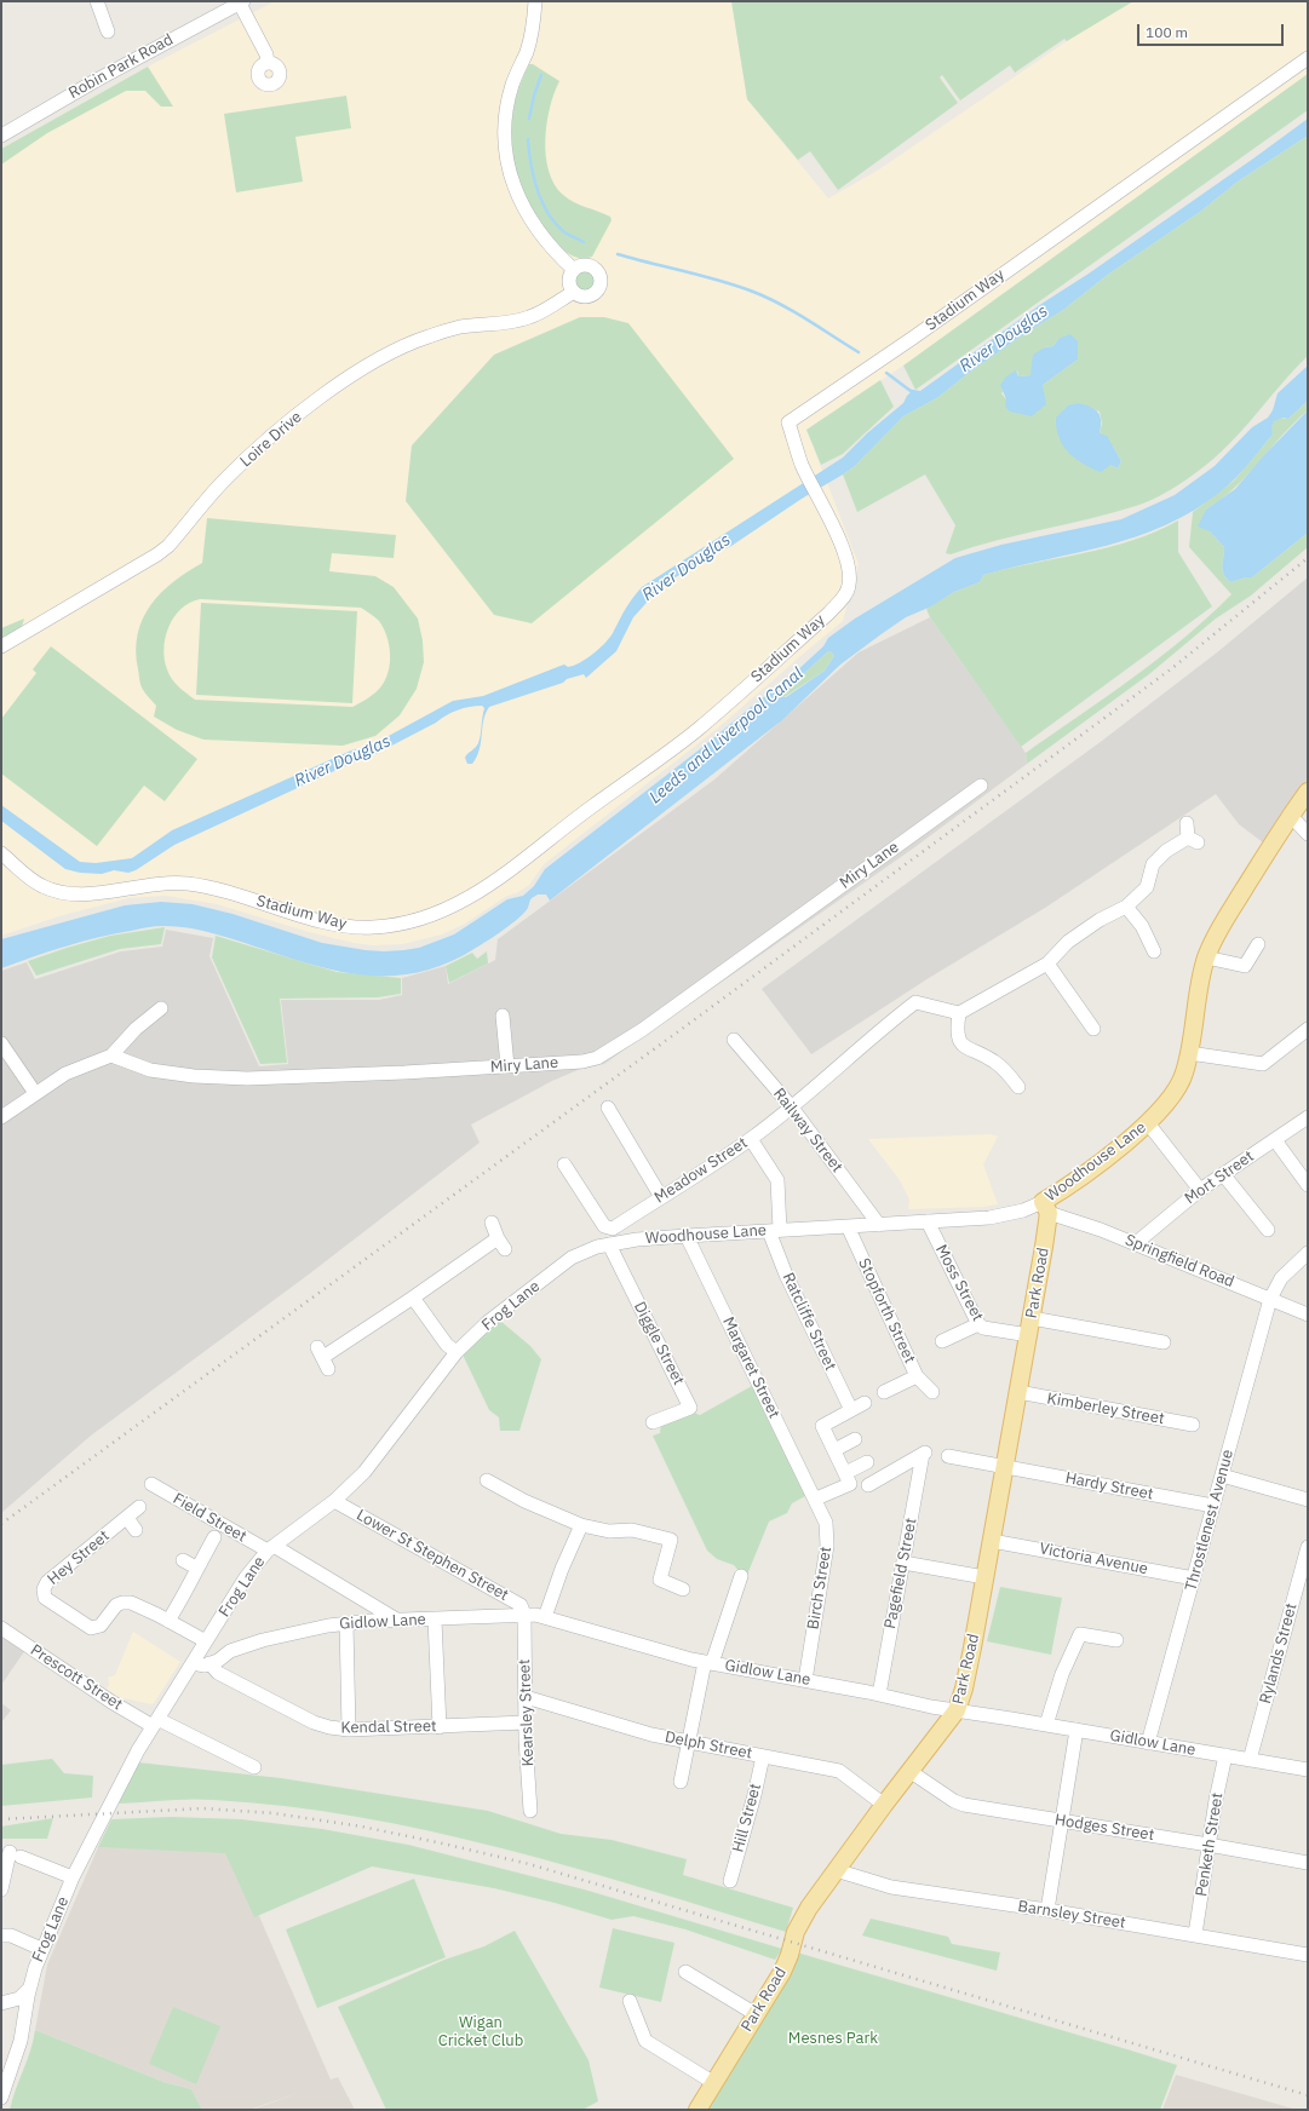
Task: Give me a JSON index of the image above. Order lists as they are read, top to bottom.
{
  "streets": {
    "main road": ["Woodhouse Lane", "Park Road"],
    "street": [
      "Robin Park Road",
      "Stadium Way",
      "Loire Drive",
      "Miry Lane",
      "Railway Street",
      "Meadow Street",
      "Mort Street",
      "Springfield Road",
      "Moss Street",
      "Frog Lane",
      "Stopforth Street",
      "Ratcliffe Street",
      "Diggle Street",
      "Margaret Street",
      "Kimberley Street",
      "Hardy Street",
      "Field Street",
      "Throstlenest Avenue",
      "Lower St Stephen Street",
      "Hey Street",
      "Victoria Avenue",
      "Pagefield Street",
      "Birch Street",
      "Gidlow Lane",
      "Rylands Street",
      "Prescott Street",
      "Kearsley Street",
      "Kendal Street",
      "Delph Street",
      "Hill Street",
      "Hodges Street",
      "Penketh Street",
      "Barnsley Street"
    ]
  },
  "crossings": [
    ["Railway Street", "Woodhouse Lane"],
    ["Railway Street", "Meadow Street"],
    ["Woodhouse Lane", "Springfield Road"],
    ["Woodhouse Lane", "Moss Street"],
    ["Woodhouse Lane", "Park Road"],
    ["Woodhouse Lane", "Frog Lane"],
    ["Woodhouse Lane", "Stopforth Street"],
    ["Woodhouse Lane", "Ratcliffe Street"],
    ["Woodhouse Lane", "Diggle Street"],
    ["Woodhouse Lane", "Margaret Street"],
    ["Meadow Street", "Ratcliffe Street"],
    ["Mort Street", "Springfield Road"],
    ["Springfield Road", "Park Road"],
    ["Springfield Road", "Throstlenest Avenue"],
    ["Moss Street", "Park Road"],
    ["Park Road", "Kimberley Street"],
    ["Park Road", "Hardy Street"],
    ["Park Road", "Victoria Avenue"],
    ["Park Road", "Gidlow Lane"],
    ["Park Road", "Delph Street"],
    ["Park Road", "Hodges Street"],
    ["Park Road", "Barnsley Street"],
    ["Frog Lane", "Field Street"],
    ["Frog Lane", "Lower St Stephen Street"],
    ["Frog Lane", "Gidlow Lane"],
    ["Frog Lane", "Prescott Street"],
    ["Margaret Street", "Birch Street"],
    ["Hardy Street", "Throstlenest Avenue"],
    ["Field Street", "Gidlow Lane"],
    ["Throstlenest Avenue", "Victoria Avenue"],
    ["Throstlenest Avenue", "Gidlow Lane"],
    ["Lower St Stephen Street", "Gidlow Lane"],
    ["Lower St Stephen Street", "Kearsley Street"],
    ["Hey Street", "Gidlow Lane"],
    ["Pagefield Street", "Gidlow Lane"],
    ["Birch Street", "Gidlow Lane"],
    ["Gidlow Lane", "Rylands Street"],
    ["Gidlow Lane", "Kearsley Street"],
    ["Gidlow Lane", "Kendal Street"],
    ["Gidlow Lane", "Penketh Street"],
    ["Kearsley Street", "Kendal Street"],
    ["Kearsley Street", "Delph Street"],
    ["Delph Street", "Hill Street"],
    ["Hodges Street", "Penketh Street"],
    ["Penketh Street", "Barnsley Street"]
  ],
  "water": ["River Douglas", "Leeds and Liverpool Canal"],
  "parks": ["Wigan Cricket Club", "Mesnes Park"],
  "scale_bar": "100 m"
}
